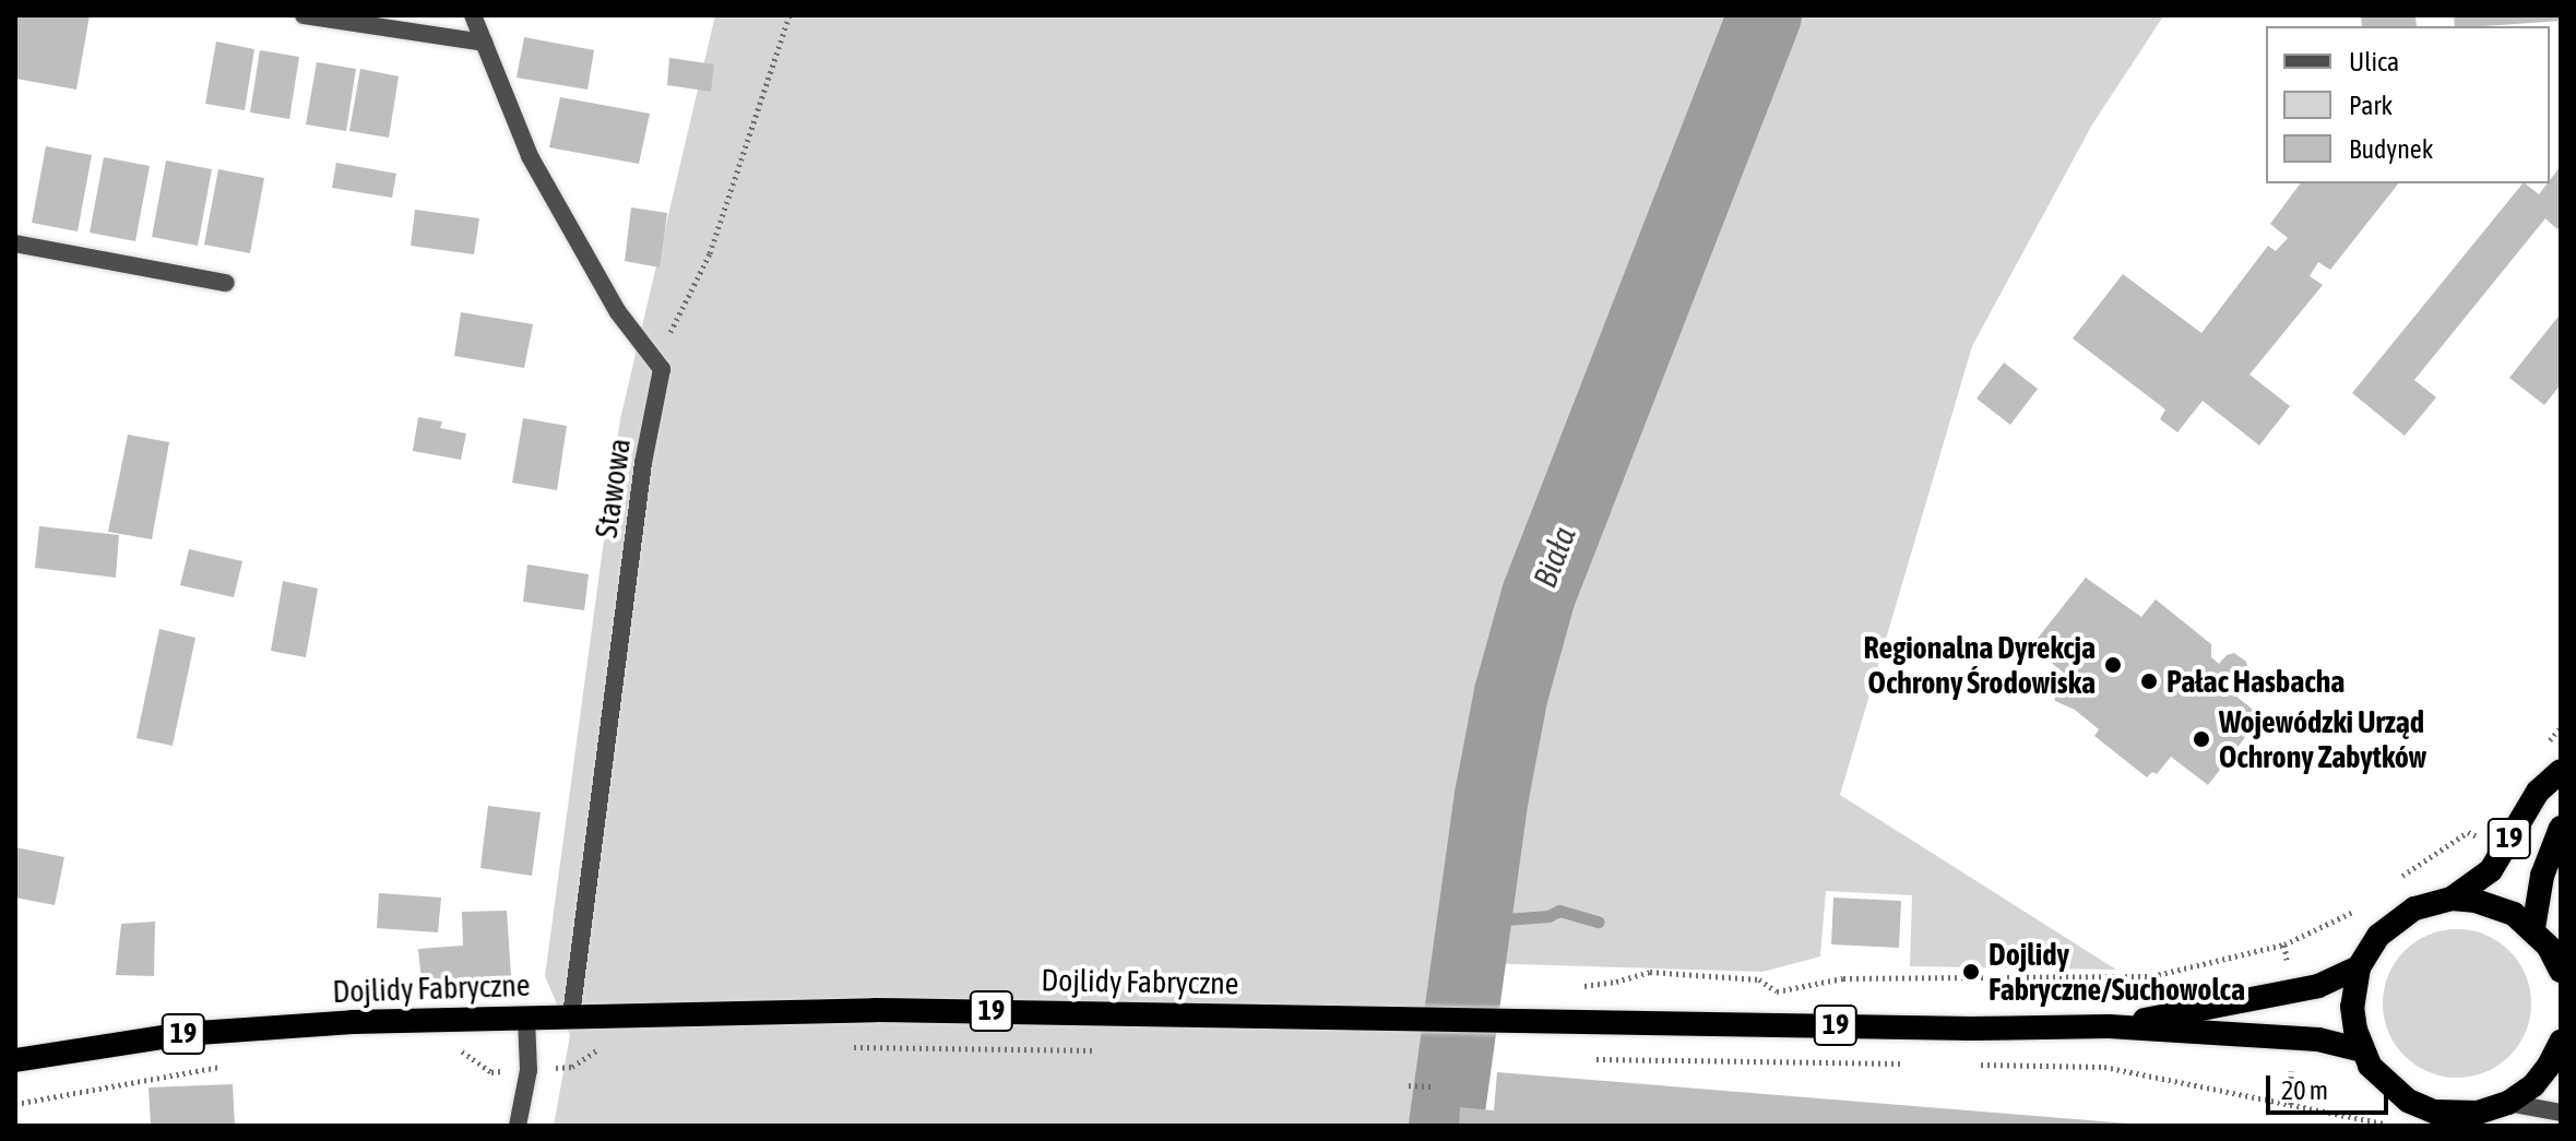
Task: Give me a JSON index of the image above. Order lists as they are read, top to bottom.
{
  "streets": {
    "highway": ["19", "Dojlidy Fabryczne"],
    "street": ["Stawowa"]
  },
  "crossings": [
    ["Stawowa", "Dojlidy Fabryczne"],
    ["19", "Dojlidy Fabryczne"]
  ],
  "water": ["Biała"],
  "places": [
    "Regionalna Dyrekcja Ochrony Środowiska",
    "Pałac Hasbacha",
    "Wojewódzki Urząd Ochrony Zabytków",
    "Dojlidy Fabryczne/Suchowolca"
  ],
  "legend": ["Ulica", "Park", "Budynek"],
  "scale_bar": "20 m"
}
